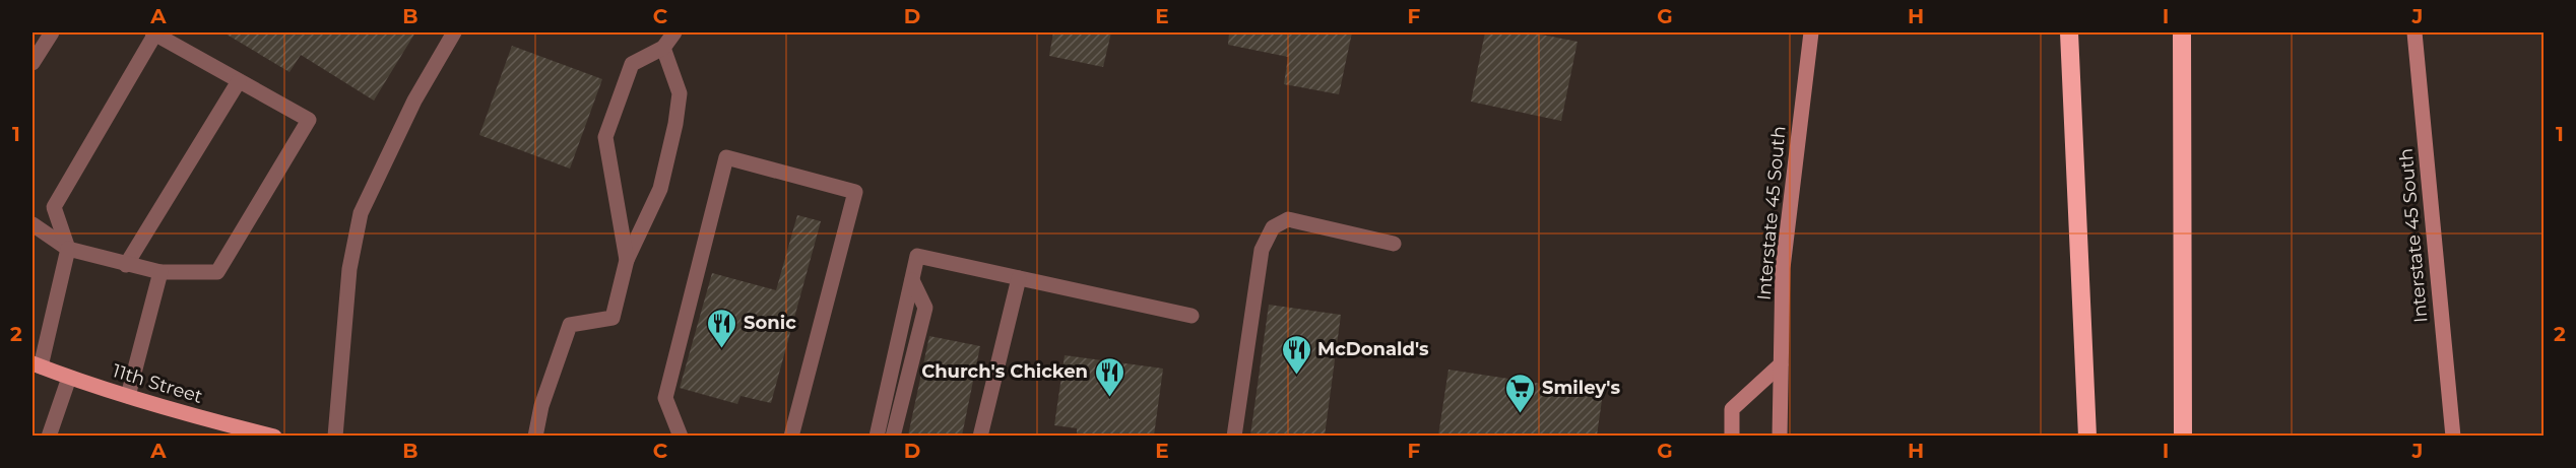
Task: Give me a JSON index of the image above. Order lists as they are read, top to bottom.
{
  "streets": {
    "main road": ["Interstate 45 South", "11th Street"]
  },
  "places": {
    "restaurant": ["Sonic", "McDonald's", "Church's Chicken"],
    "supermarket": ["Smiley's"]
  },
  "grid": {
    "columns": [
      "A",
      "B",
      "C",
      "D",
      "E",
      "F",
      "G",
      "H",
      "I",
      "J"
    ],
    "rows": ["1", "2"]
  }
}
